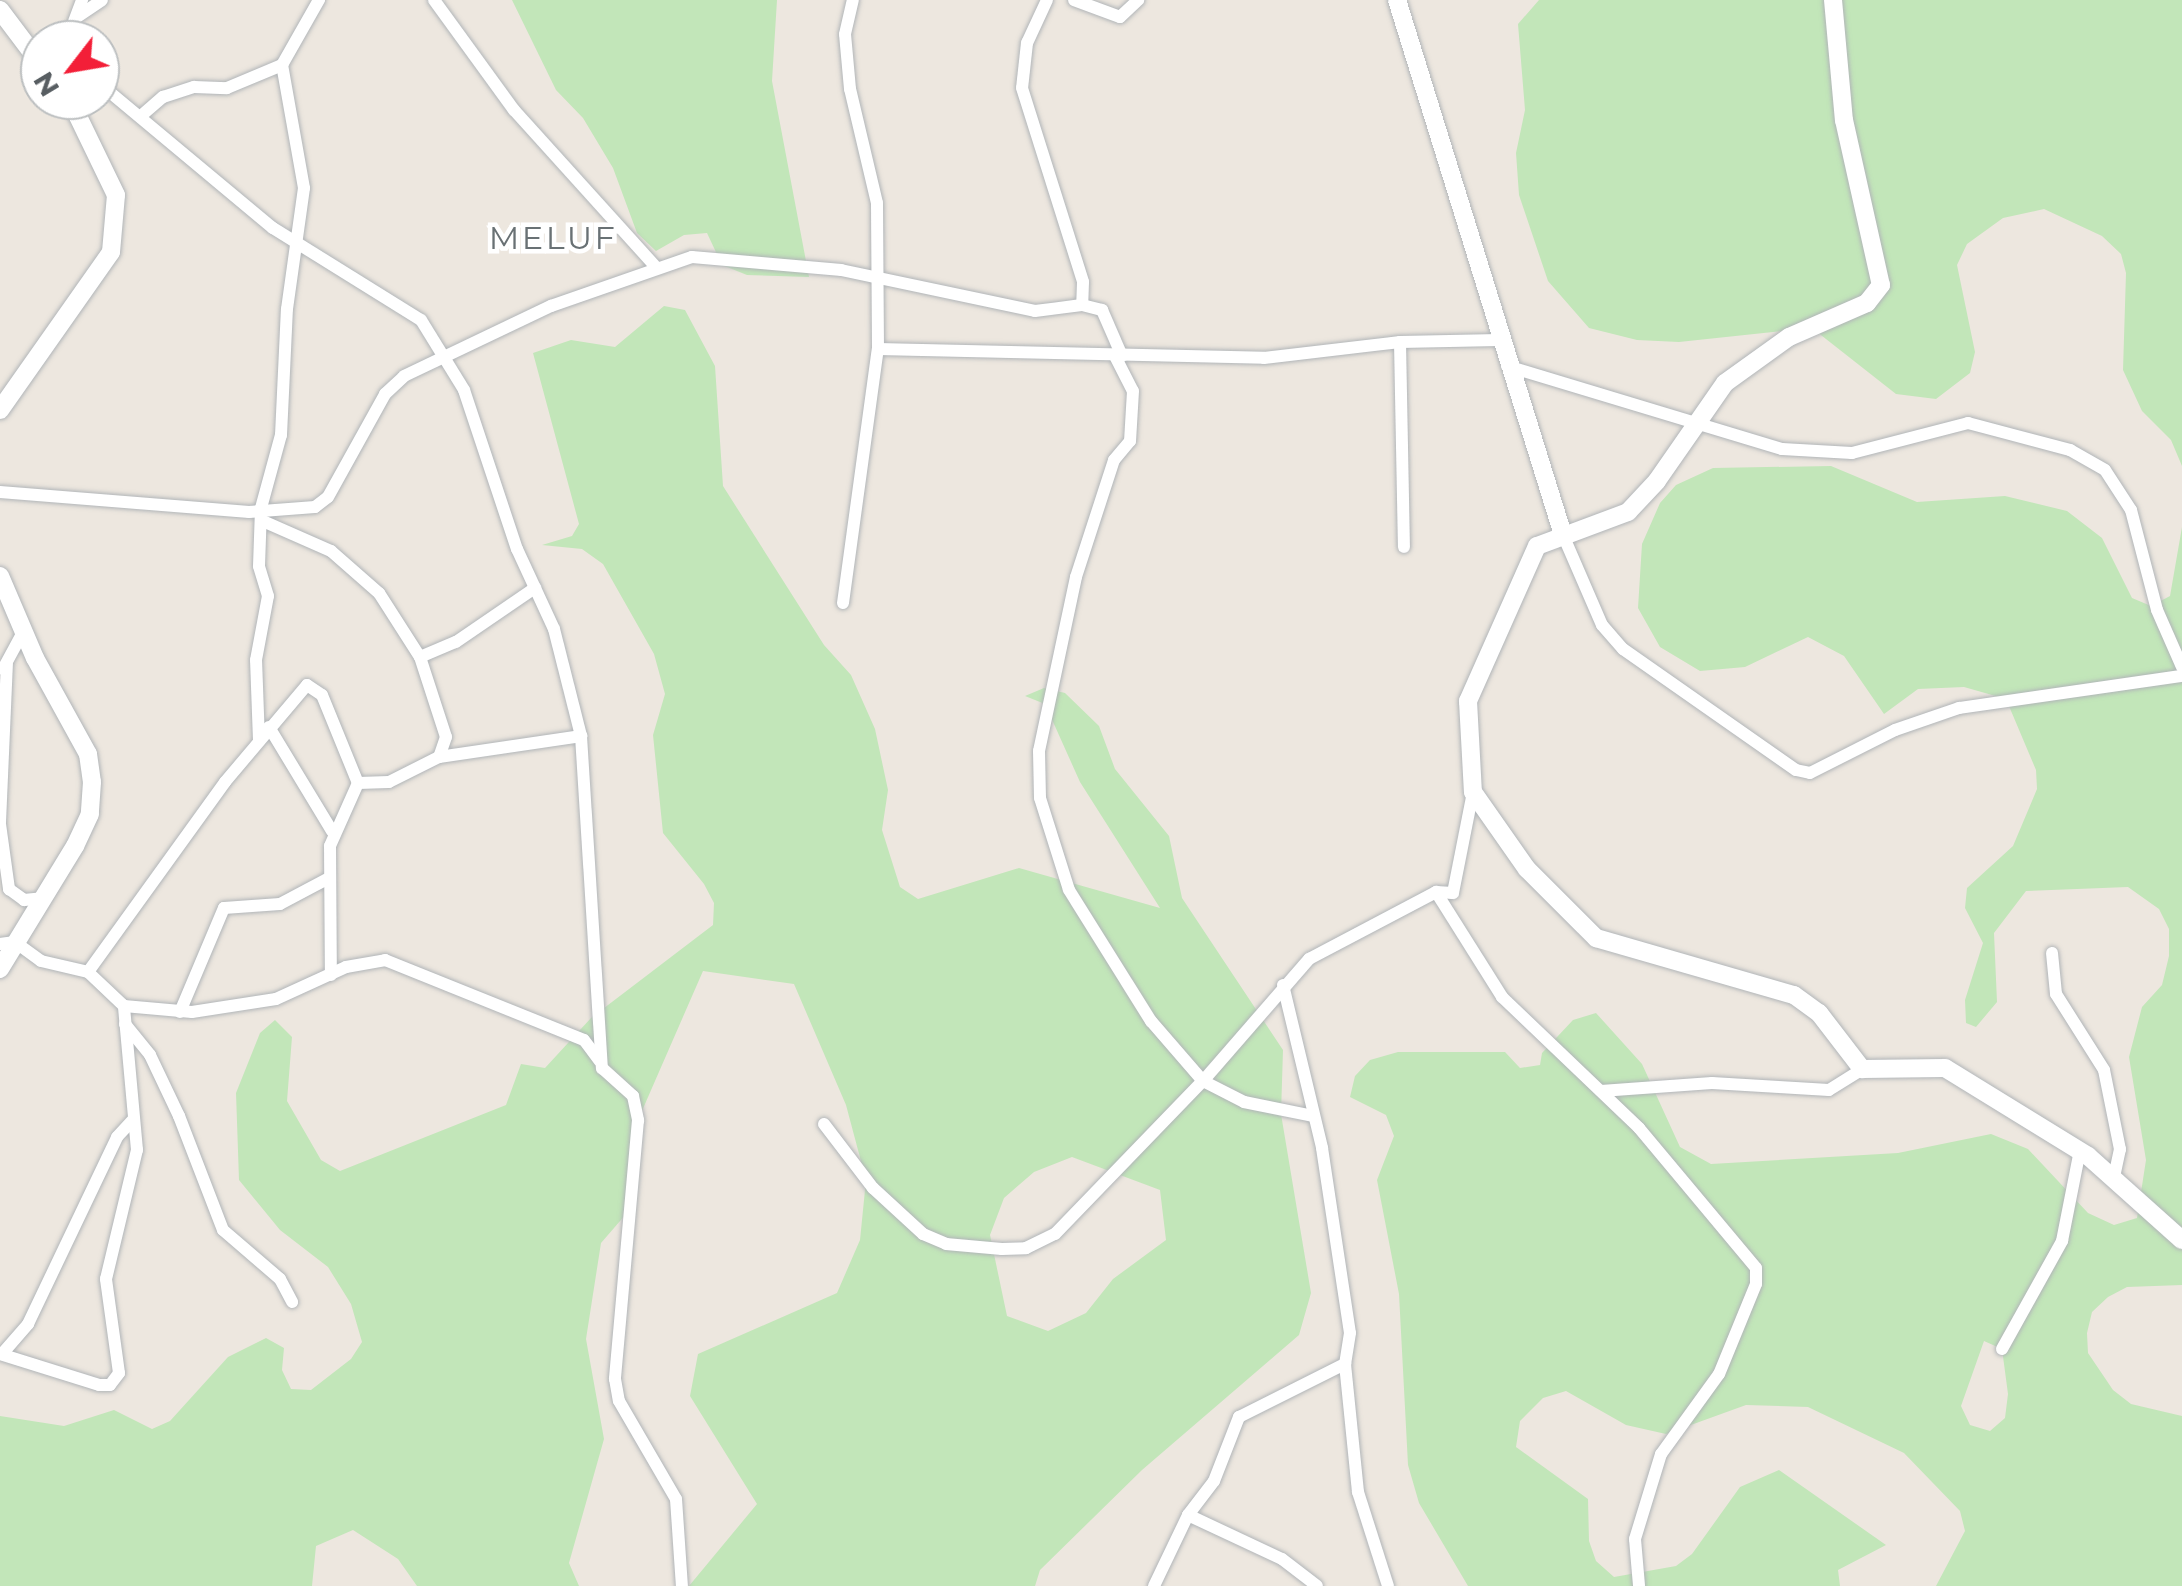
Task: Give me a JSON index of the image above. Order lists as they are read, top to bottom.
{
  "districts": ["MELUF"],
  "north": "bottom left"
}
